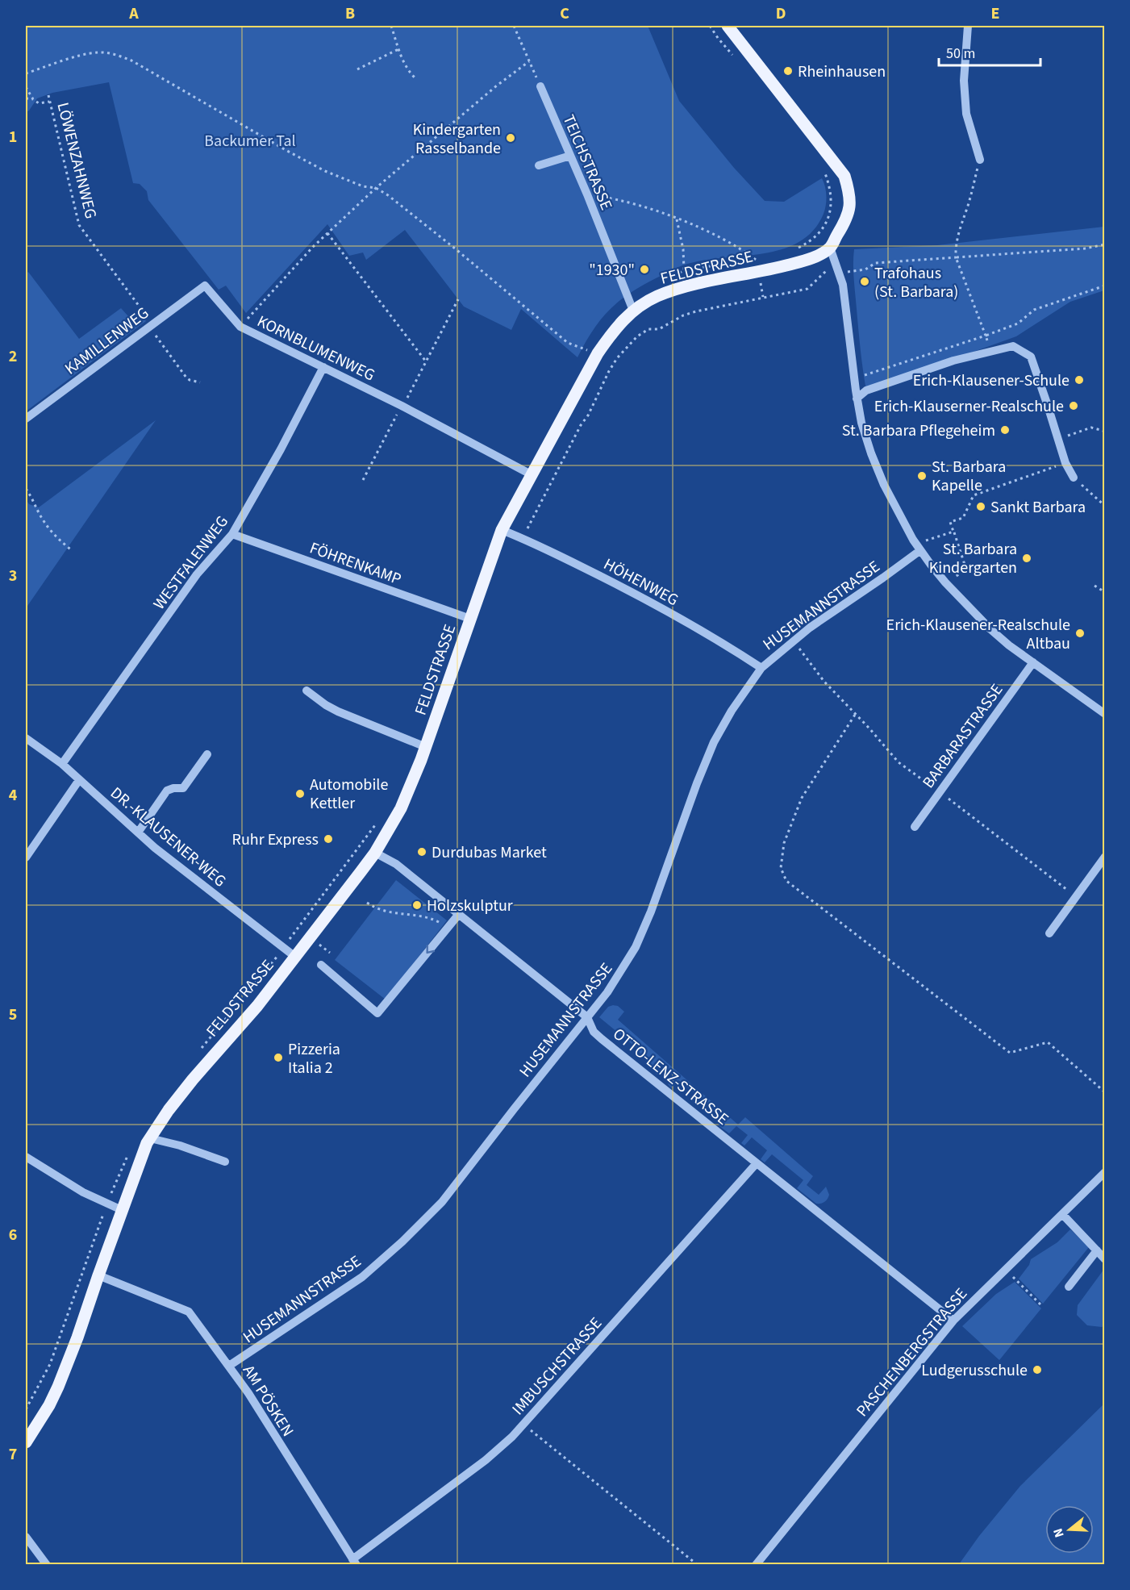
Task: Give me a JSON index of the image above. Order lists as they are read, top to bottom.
{
  "streets": {
    "main road": ["FELDSTRASSE"],
    "street": [
      "TEICHSTRASSE",
      "KAMILLENWEG",
      "KORNBLUMENWEG",
      "WESTFALENWEG",
      "FÖHRENKAMP",
      "HÖHENWEG",
      "HUSEMANNSTRASSE",
      "BARBARASTRASSE",
      "DR.-KLAUSENER-WEG",
      "OTTO-LENZ-STRASSE",
      "PASCHENBERGSTRASSE",
      "IMBUSCHSTRASSE",
      "AM PÖSKEN"
    ],
    "path": ["LÖWENZAHNWEG"]
  },
  "crossings": [
    ["LÖWENZAHNWEG", "KAMILLENWEG"],
    ["TEICHSTRASSE", "FELDSTRASSE"],
    ["FELDSTRASSE", "KORNBLUMENWEG"],
    ["FELDSTRASSE", "FÖHRENKAMP"],
    ["FELDSTRASSE", "HÖHENWEG"],
    ["FELDSTRASSE", "DR.-KLAUSENER-WEG"],
    ["FELDSTRASSE", "OTTO-LENZ-STRASSE"],
    ["FELDSTRASSE", "AM PÖSKEN"],
    ["KAMILLENWEG", "KORNBLUMENWEG"],
    ["KORNBLUMENWEG", "WESTFALENWEG"],
    ["WESTFALENWEG", "FÖHRENKAMP"],
    ["WESTFALENWEG", "DR.-KLAUSENER-WEG"],
    ["HÖHENWEG", "HUSEMANNSTRASSE"],
    ["HUSEMANNSTRASSE", "OTTO-LENZ-STRASSE"],
    ["HUSEMANNSTRASSE", "AM PÖSKEN"],
    ["OTTO-LENZ-STRASSE", "PASCHENBERGSTRASSE"],
    ["OTTO-LENZ-STRASSE", "IMBUSCHSTRASSE"],
    ["IMBUSCHSTRASSE", "AM PÖSKEN"]
  ],
  "parks": ["Backumer Tal"],
  "places": [
    "Rheinhausen",
    "Kindergarten Rasselbande",
    "\"1930\"",
    "Trafohaus (St. Barbara)",
    "Erich-Klausener-Schule",
    "Erich-Klauserner-Realschule",
    "St. Barbara Pflegeheim",
    "St. Barbara Kapelle",
    "Sankt Barbara",
    "St. Barbara Kindergarten",
    "Erich-Klausener-Realschule Altbau",
    "Automobile Kettler",
    "Ruhr Express",
    "Durdubas Market",
    "Holzskulptur",
    "Pizzeria Italia 2",
    "Ludgerusschule"
  ],
  "scale_bar": "50 m",
  "north": "left",
  "grid": {
    "columns": [
      "A",
      "B",
      "C",
      "D",
      "E"
    ],
    "rows": [
      "1",
      "2",
      "3",
      "4",
      "5",
      "6",
      "7"
    ]
  }
}
